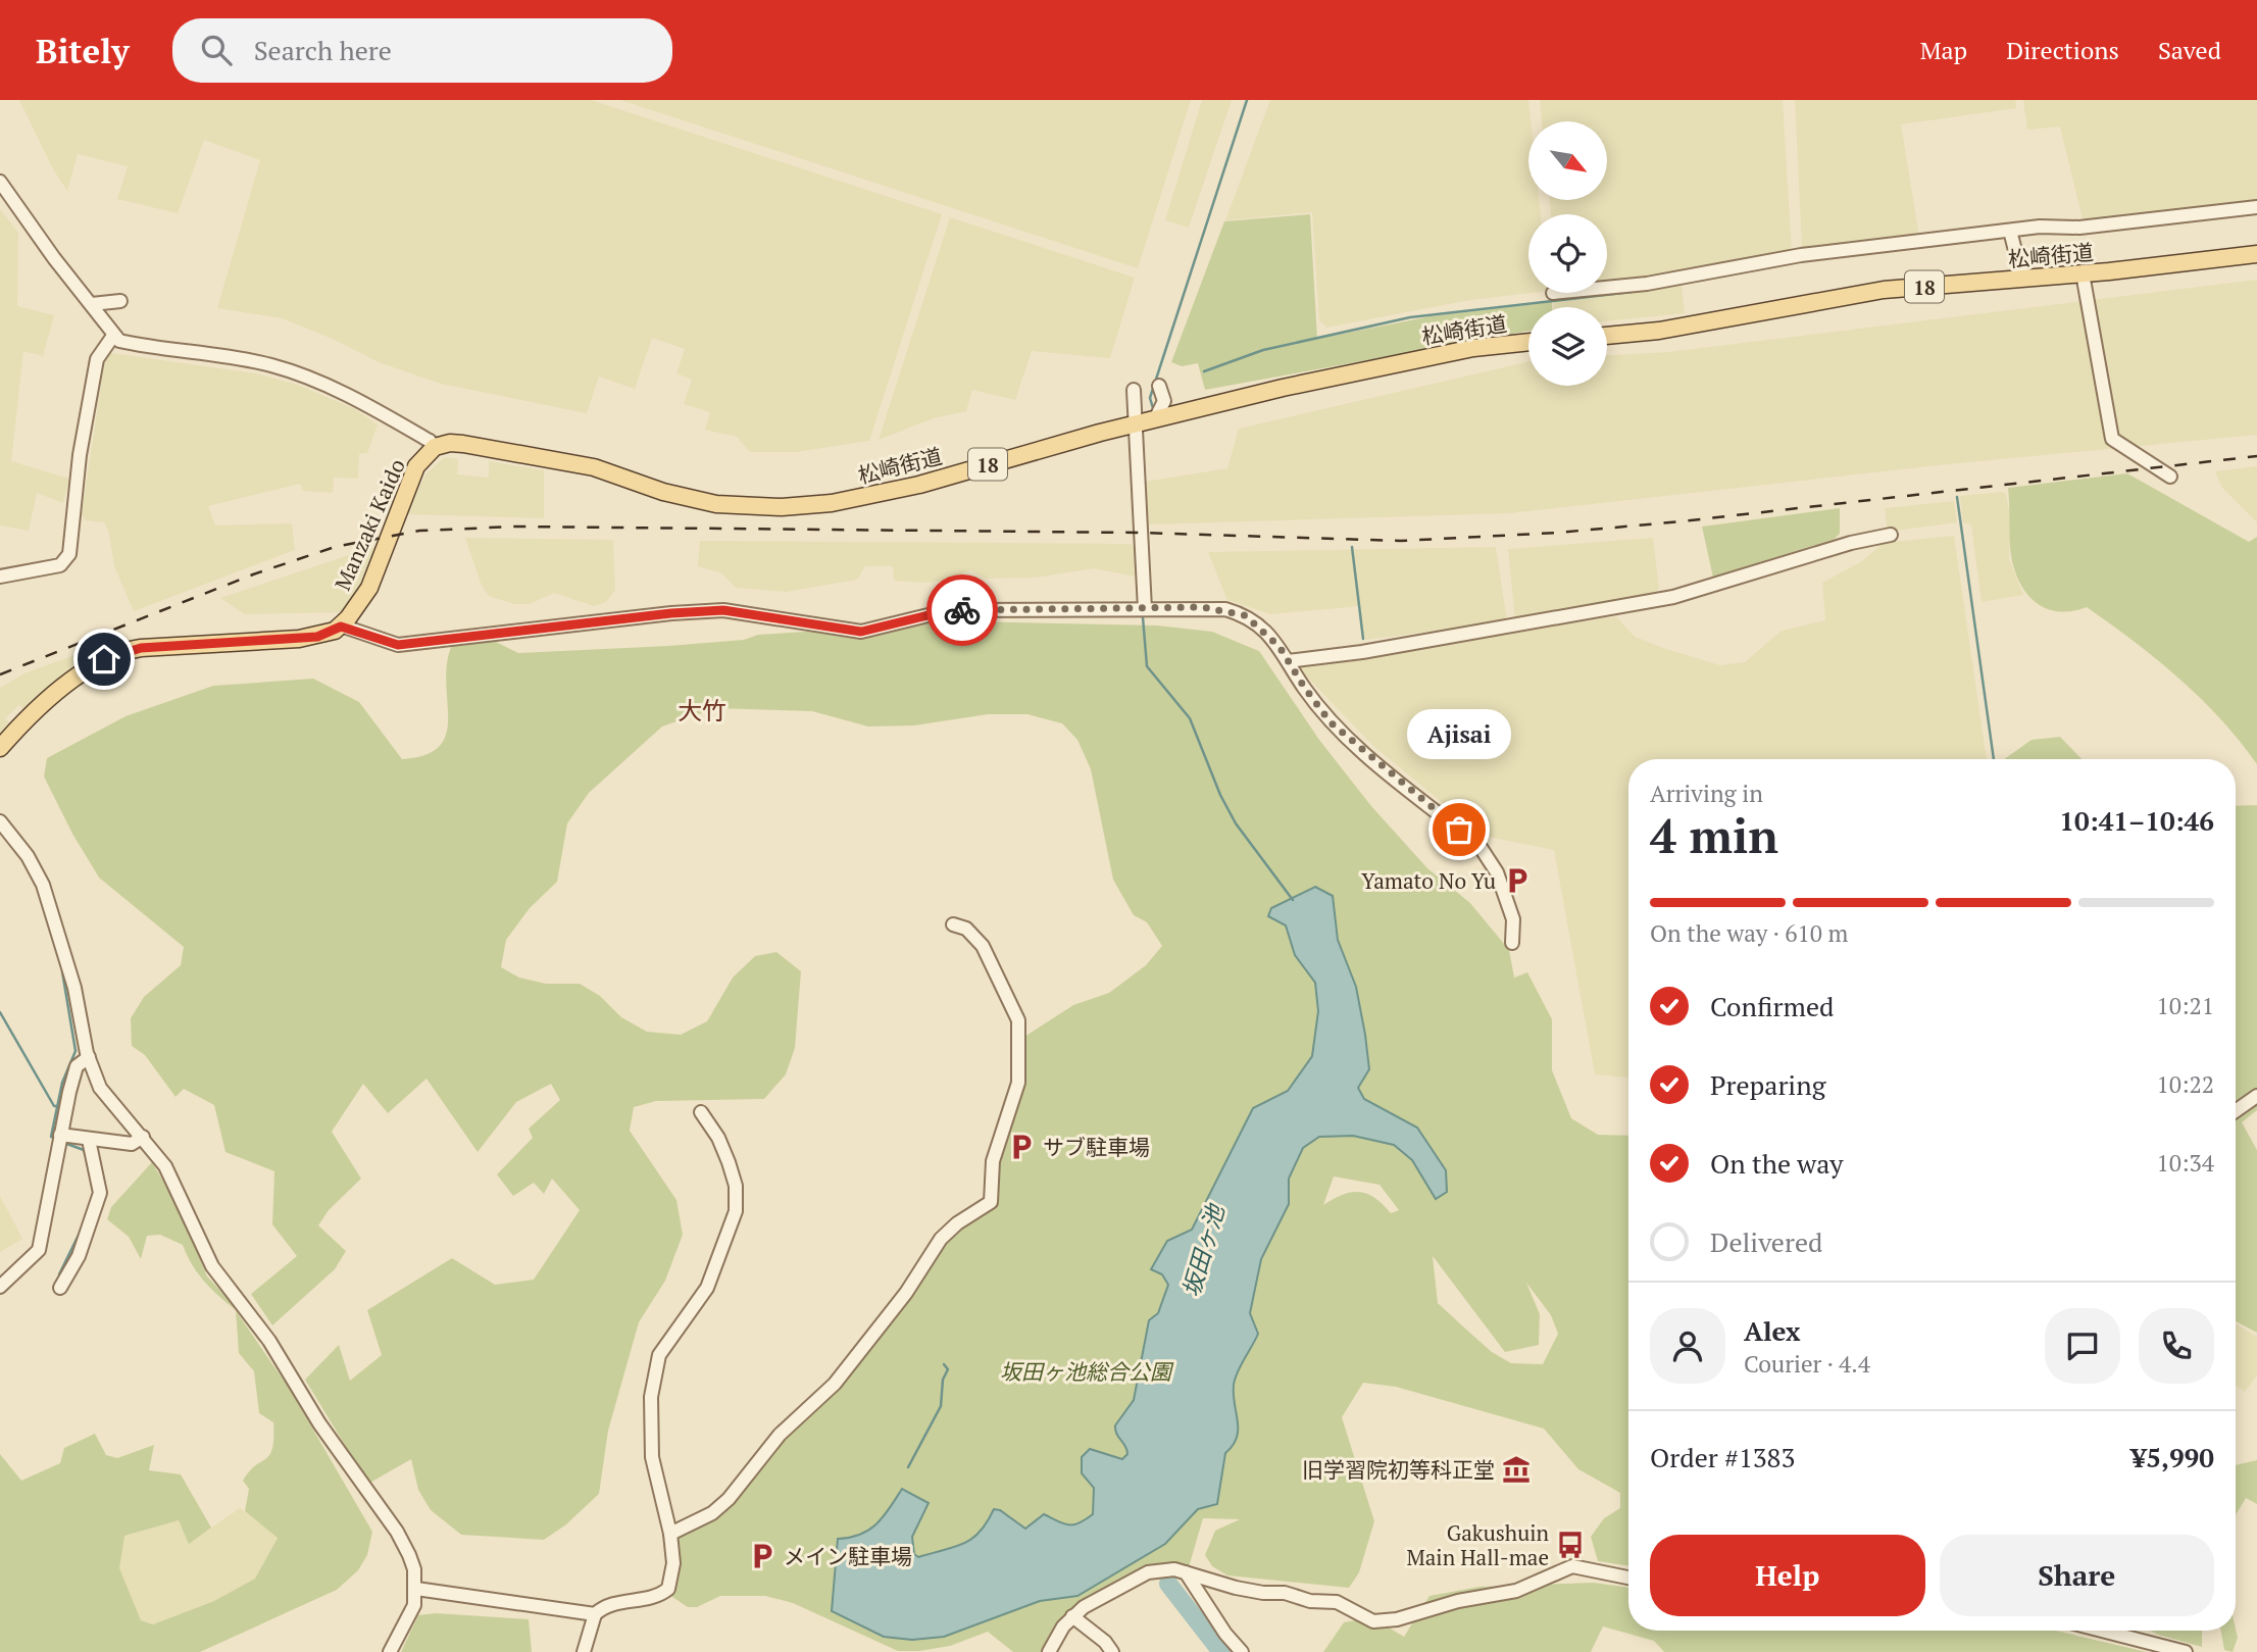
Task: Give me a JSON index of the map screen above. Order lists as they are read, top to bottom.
{
  "streets": {
    "main road": ["松崎街道", "18", "Manzaki Kaido"]
  },
  "crossings": [
    ["松崎街道", "Manzaki Kaido"]
  ],
  "districts": ["大竹"],
  "water": ["坂田ヶ池"],
  "parks": ["坂田ヶ池総合公園"],
  "places": {
    "other": ["Ajisai"],
    "parking": ["Yamato No Yu", "サブ駐車場", "メイン駐車場"],
    "museum": ["旧学習院初等科正堂"],
    "bus stop": ["Gakushuin Main Hall-mae"]
  },
  "north": "bottom right",
  "page": {
    "header": "Bitely",
    "search": "Search here",
    "nav": ["Map", "Directions", "Saved"],
    "bubble": "Ajisai",
    "heading": ["4 min", "Arriving in", "10:41–10:46"],
    "panel": [
      "Alex",
      "Courier · 4.4",
      "Order #1383",
      "¥5,990"
    ],
    "bar": "On the way · 610 m",
    "list": [
      ["Confirmed", "10:21"],
      ["Preparing", "10:22"],
      ["On the way", "10:34"],
      "Delivered"
    ],
    "buttons": ["Help", "Share"]
  }
}
